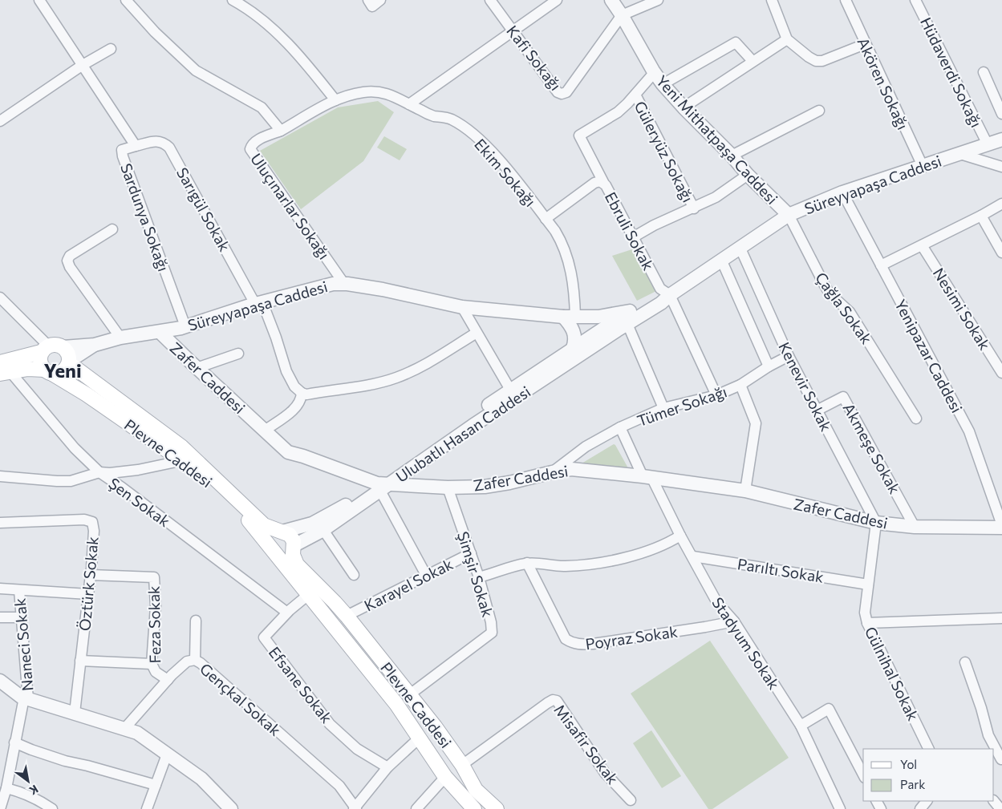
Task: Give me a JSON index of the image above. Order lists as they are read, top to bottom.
{
  "streets": {
    "main road": ["Plevne Caddesi"],
    "street": [
      "Kafi Sokağı",
      "Hüdaverdi Sokağı",
      "Akören Sokağı",
      "Yeni Mithatpaşa Caddesi",
      "Güleryüz Sokağı",
      "Ekim Sokağı",
      "Süreyyapaşa Caddesi",
      "Uluçınarlar Sokağı",
      "Sarıgül Sokak",
      "Sardunya Sokağı",
      "Ebruli Sokak",
      "Çağla Sokak",
      "Nesimi Sokak",
      "Yenipazar Caddesi",
      "Zafer Caddesi",
      "Kenevir Sokak",
      "Tümer Sokağı",
      "Ulubatlı Hasan Caddesi",
      "Akmeşe Sokak",
      "Şen Sokak",
      "Parıltı Sokak",
      "Şimşir Sokak",
      "Öztürk Sokak",
      "Karayel Sokak",
      "Feza Sokak",
      "Poyraz Sokak",
      "Stadyum Sokak",
      "Naneci Sokak",
      "Gülnihal Sokak",
      "Efsane Sokak",
      "Gençkal Sokak",
      "Misafir Sokak"
    ]
  },
  "crossings": [
    ["Kafi Sokağı", "Yeni Mithatpaşa Caddesi"],
    ["Hüdaverdi Sokağı", "Süreyyapaşa Caddesi"],
    ["Akören Sokağı", "Süreyyapaşa Caddesi"],
    ["Yeni Mithatpaşa Caddesi", "Süreyyapaşa Caddesi"],
    ["Yeni Mithatpaşa Caddesi", "Çağla Sokak"],
    ["Ekim Sokağı", "Süreyyapaşa Caddesi"],
    ["Ekim Sokağı", "Uluçınarlar Sokağı"],
    ["Ekim Sokağı", "Ebruli Sokak"],
    ["Süreyyapaşa Caddesi", "Uluçınarlar Sokağı"],
    ["Süreyyapaşa Caddesi", "Sarıgül Sokak"],
    ["Süreyyapaşa Caddesi", "Sardunya Sokağı"],
    ["Süreyyapaşa Caddesi", "Ebruli Sokak"],
    ["Süreyyapaşa Caddesi", "Çağla Sokak"],
    ["Süreyyapaşa Caddesi", "Yenipazar Caddesi"],
    ["Süreyyapaşa Caddesi", "Zafer Caddesi"],
    ["Süreyyapaşa Caddesi", "Kenevir Sokak"],
    ["Süreyyapaşa Caddesi", "Ulubatlı Hasan Caddesi"],
    ["Sarıgül Sokak", "Sardunya Sokağı"],
    ["Ebruli Sokak", "Tümer Sokağı"],
    ["Yenipazar Caddesi", "Zafer Caddesi"],
    ["Zafer Caddesi", "Kenevir Sokak"],
    ["Zafer Caddesi", "Tümer Sokağı"],
    ["Zafer Caddesi", "Ulubatlı Hasan Caddesi"],
    ["Zafer Caddesi", "Akmeşe Sokak"],
    ["Zafer Caddesi", "Şimşir Sokak"],
    ["Zafer Caddesi", "Stadyum Sokak"],
    ["Zafer Caddesi", "Gülnihal Sokak"],
    ["Kenevir Sokak", "Tümer Sokağı"],
    ["Kenevir Sokak", "Akmeşe Sokak"],
    ["Kenevir Sokak", "Gülnihal Sokak"],
    ["Tümer Sokağı", "Stadyum Sokak"],
    ["Ulubatlı Hasan Caddesi", "Plevne Caddesi"],
    ["Plevne Caddesi", "Şimşir Sokak"],
    ["Plevne Caddesi", "Karayel Sokak"],
    ["Plevne Caddesi", "Efsane Sokak"],
    ["Plevne Caddesi", "Misafir Sokak"],
    ["Şen Sokak", "Efsane Sokak"],
    ["Parıltı Sokak", "Stadyum Sokak"],
    ["Parıltı Sokak", "Gülnihal Sokak"],
    ["Şimşir Sokak", "Karayel Sokak"],
    ["Öztürk Sokak", "Feza Sokak"],
    ["Feza Sokak", "Gençkal Sokak"],
    ["Poyraz Sokak", "Stadyum Sokak"]
  ],
  "districts": ["Yeni"],
  "legend": ["Yol", "Park"],
  "north": "bottom right"
}
